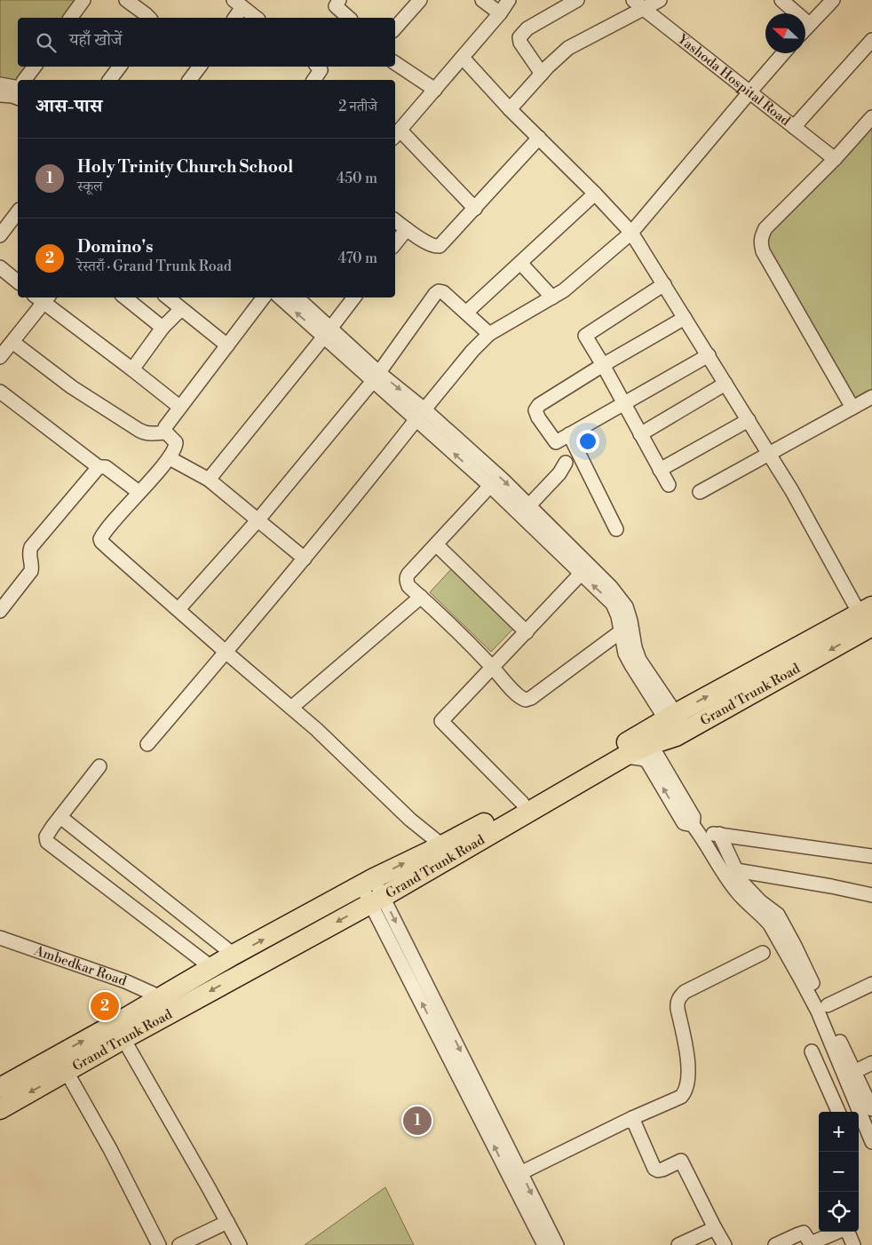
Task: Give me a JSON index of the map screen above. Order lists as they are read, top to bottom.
{
  "streets": {
    "highway": ["Grand Trunk Road"],
    "street": ["Yashoda Hospital Road", "Ambedkar Road"]
  },
  "crossings": [
    ["Grand Trunk Road", "Ambedkar Road"]
  ],
  "north": "left",
  "page": {
    "search": "यहाँ खोजें",
    "heading": ["आस-पास", "2 नतीजे"],
    "list": [
      {
        "mark": "1",
        "name": "Holy Trinity Church School",
        "note": "स्कूल",
        "value": "450 m"
      },
      {
        "mark": "2",
        "name": "Domino's",
        "note": "रेस्तराँ · Grand Trunk Road",
        "value": "470 m"
      }
    ],
    "pins": ["2", "1"],
    "map_buttons": ["+", "−"]
  }
}
